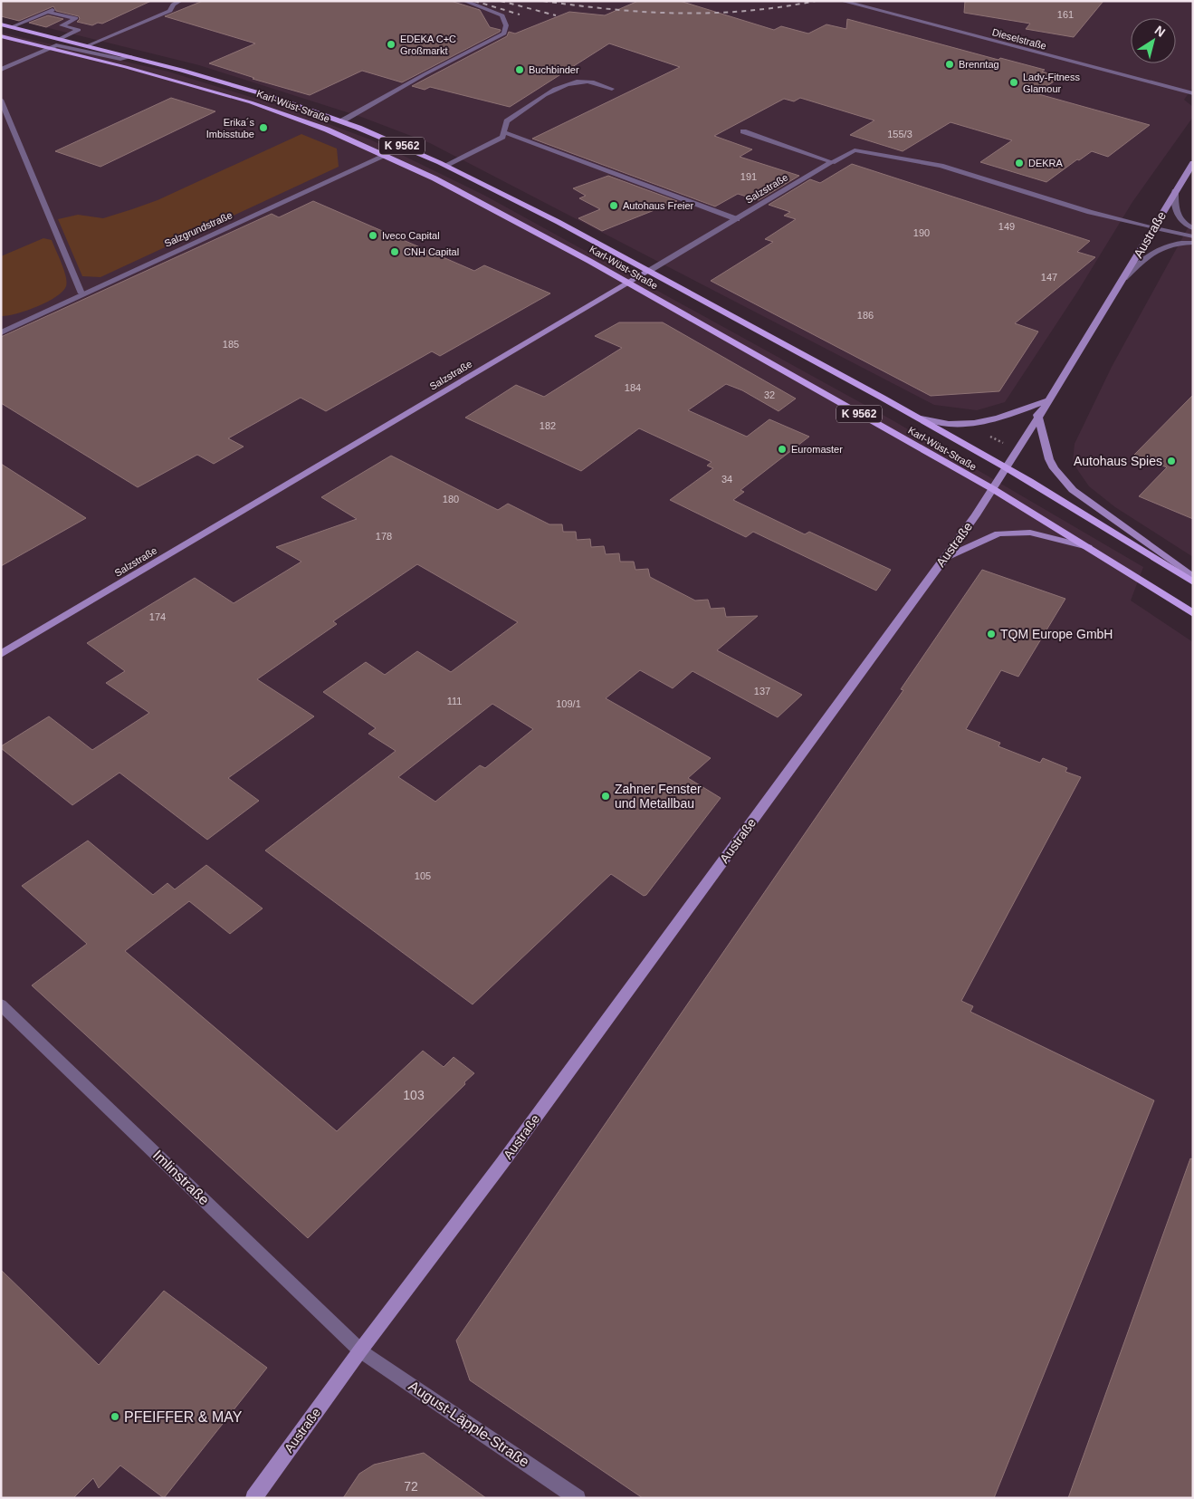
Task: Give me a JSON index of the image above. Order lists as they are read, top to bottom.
{
  "streets": {
    "main road": [
      "Karl-Wüst-Straße",
      "K 9562",
      "Salzstraße",
      "Austraße"
    ],
    "street": [
      "Dieselstraße",
      "Salzgrundstraße",
      "Imlinstraße",
      "August-Läpple-Straße"
    ]
  },
  "crossings": [
    ["Karl-Wüst-Straße", "Salzstraße"],
    ["Karl-Wüst-Straße", "Salzgrundstraße"],
    ["Karl-Wüst-Straße", "Austraße"],
    ["Salzstraße", "Austraße"],
    ["Austraße", "Imlinstraße"],
    ["Austraße", "August-Läpple-Straße"],
    ["Imlinstraße", "August-Läpple-Straße"]
  ],
  "places": [
    "EDEKA C+C Großmarkt",
    "Brenntag",
    "Buchbinder",
    "Lady-Fitness Glamour",
    "Erika´s Imbisstube",
    "DEKRA",
    "Autohaus Freier",
    "Iveco Capital",
    "CNH Capital",
    "Euromaster",
    "Autohaus Spies",
    "TQM Europe GmbH",
    "Zahner Fenster und Metallbau",
    "PFEIFFER & MAY"
  ],
  "house_numbers": [
    "161",
    "155/3",
    "191",
    "149",
    "190",
    "147",
    "186",
    "185",
    "184",
    "32",
    "182",
    "34",
    "180",
    "178",
    "174",
    "137",
    "111",
    "109/1",
    "105",
    "103",
    "72"
  ],
  "north": "top right"
}
